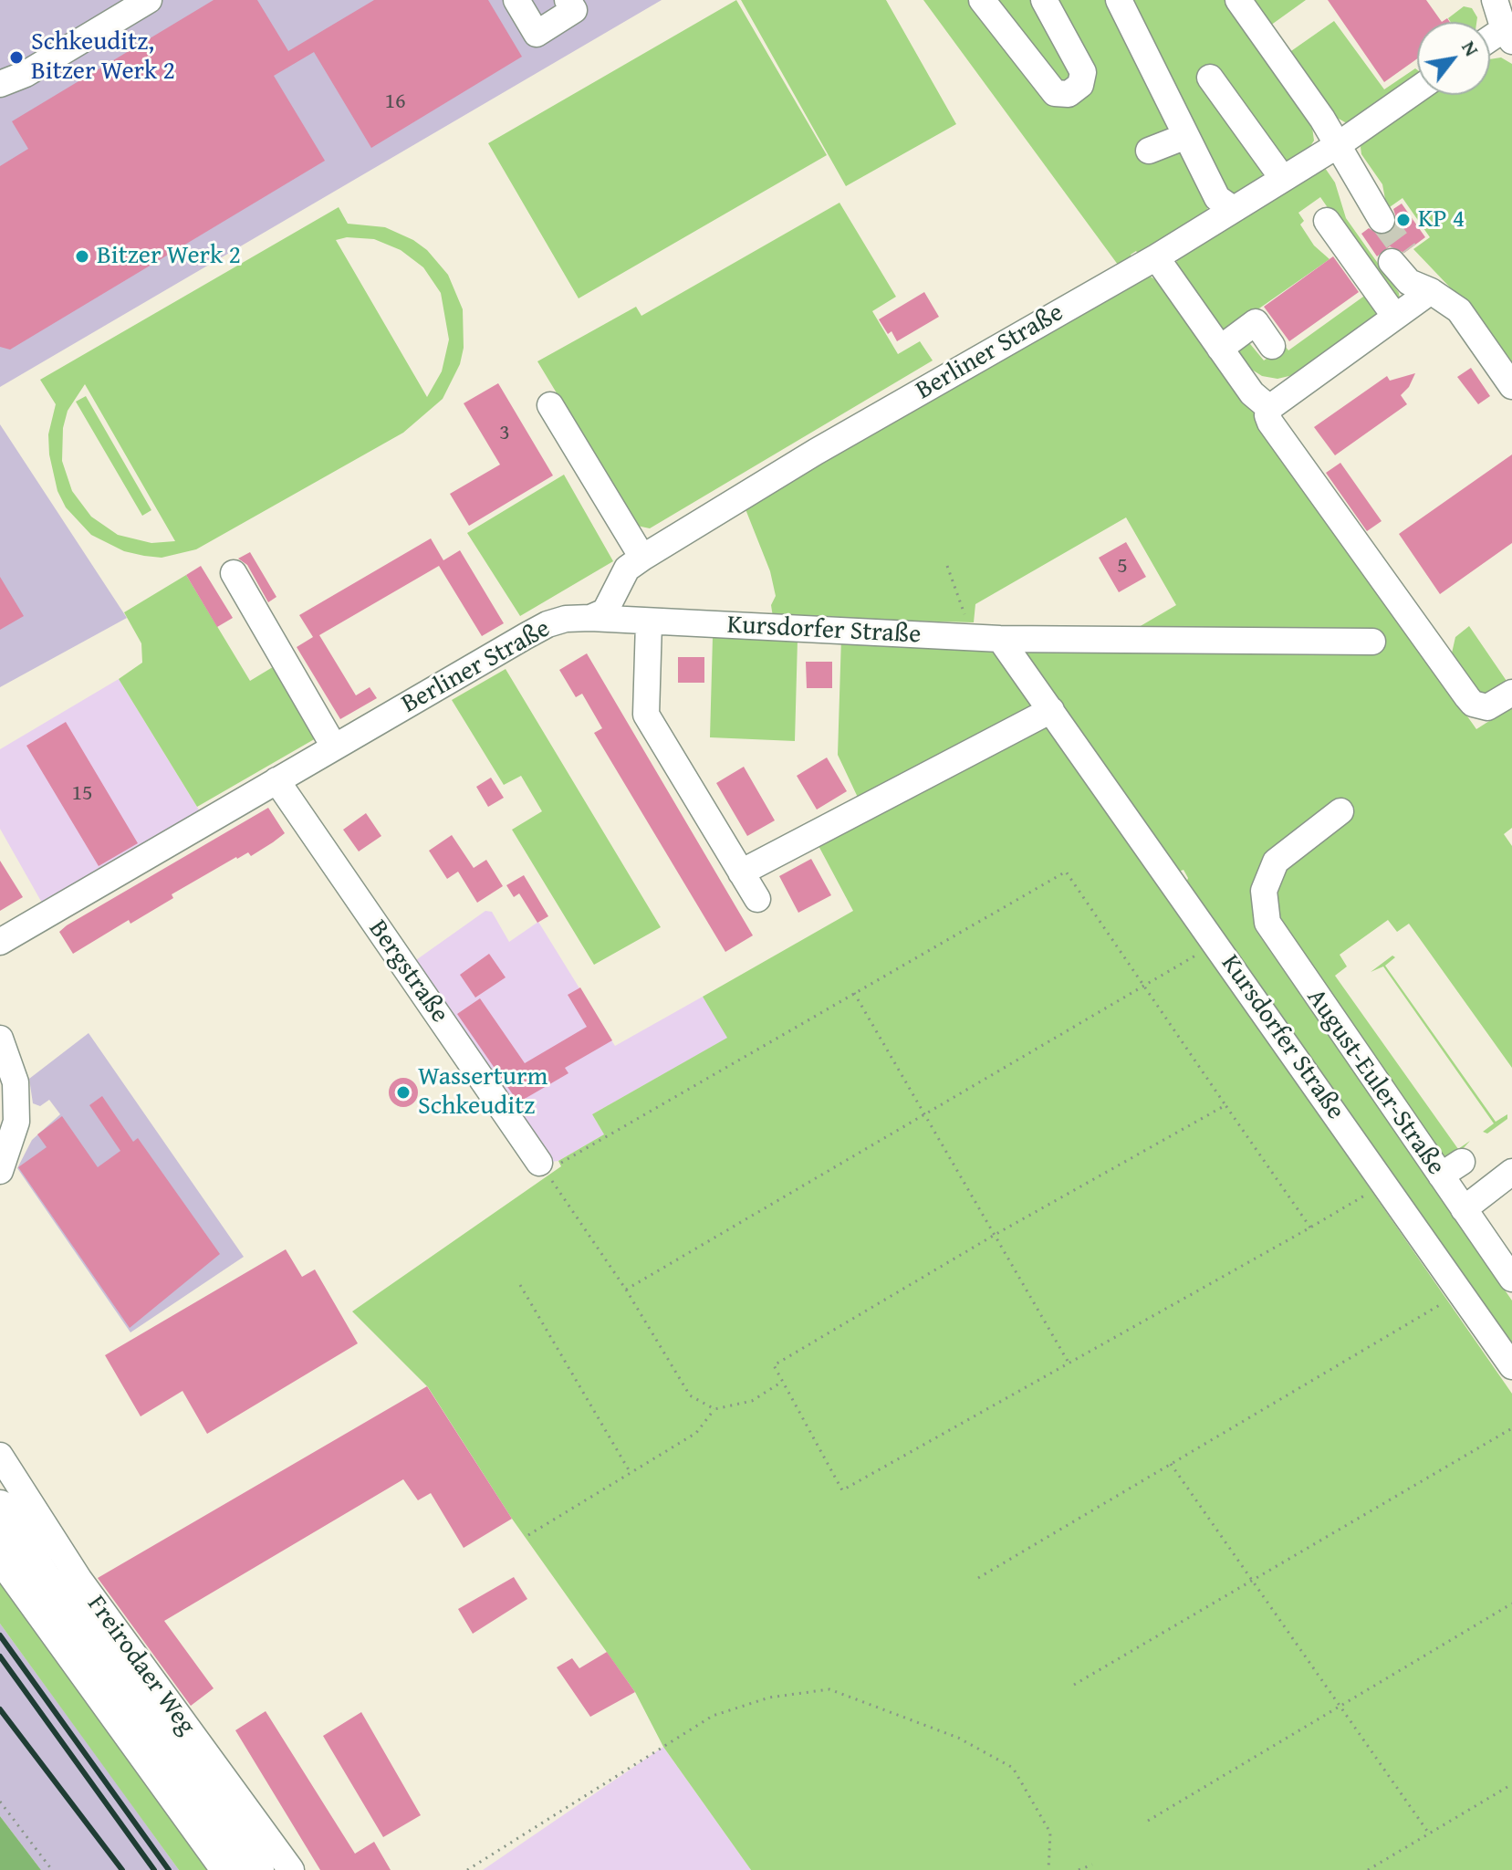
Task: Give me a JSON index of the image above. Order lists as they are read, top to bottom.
{
  "streets": {
    "street": [
      "Berliner Straße",
      "Kursdorfer Straße",
      "Bergstraße",
      "August-Euler-Straße",
      "Freirodaer Weg"
    ]
  },
  "crossings": [
    ["Berliner Straße", "Kursdorfer Straße"],
    ["Berliner Straße", "Bergstraße"]
  ],
  "places": [
    "Schkeuditz, Bitzer Werk 2",
    "KP 4",
    "Bitzer Werk 2",
    "Wasserturm Schkeuditz"
  ],
  "house_numbers": [
    "16",
    "3",
    "5",
    "15"
  ],
  "north": "top right"
}
